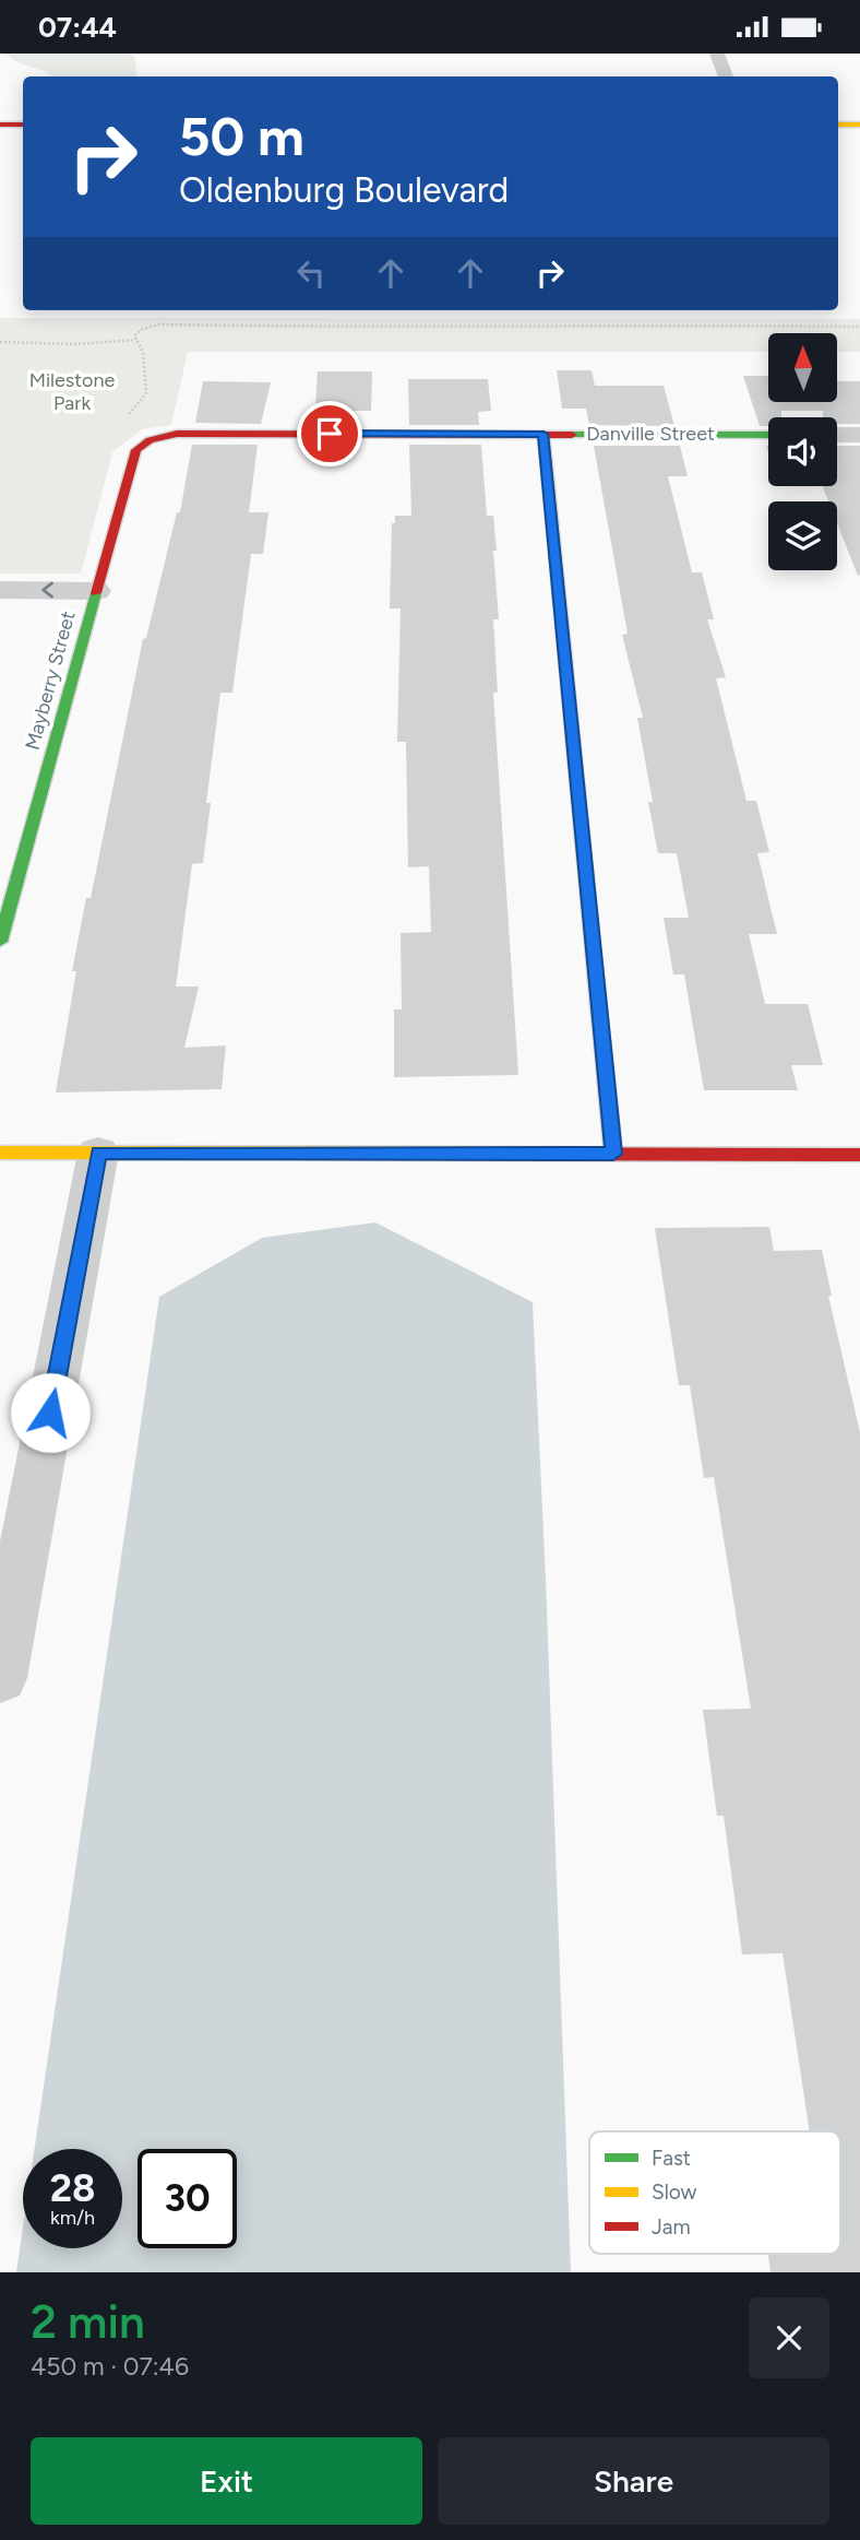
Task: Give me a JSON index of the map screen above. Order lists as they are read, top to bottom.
{
  "streets": {
    "street": ["Danville Street", "Mayberry Street"]
  },
  "crossings": [
    ["Danville Street", "Mayberry Street"]
  ],
  "parks": ["Milestone Park"],
  "legend": ["Fast", "Slow", "Jam"],
  "north": "top",
  "page": {
    "status": "07:44",
    "turn": ["50 m", "Oldenburg Boulevard"],
    "speed": "28 km/h",
    "limit": "30",
    "heading": ["2 min", "450 m · 07:46"],
    "buttons": ["Exit", "Share"]
  }
}
